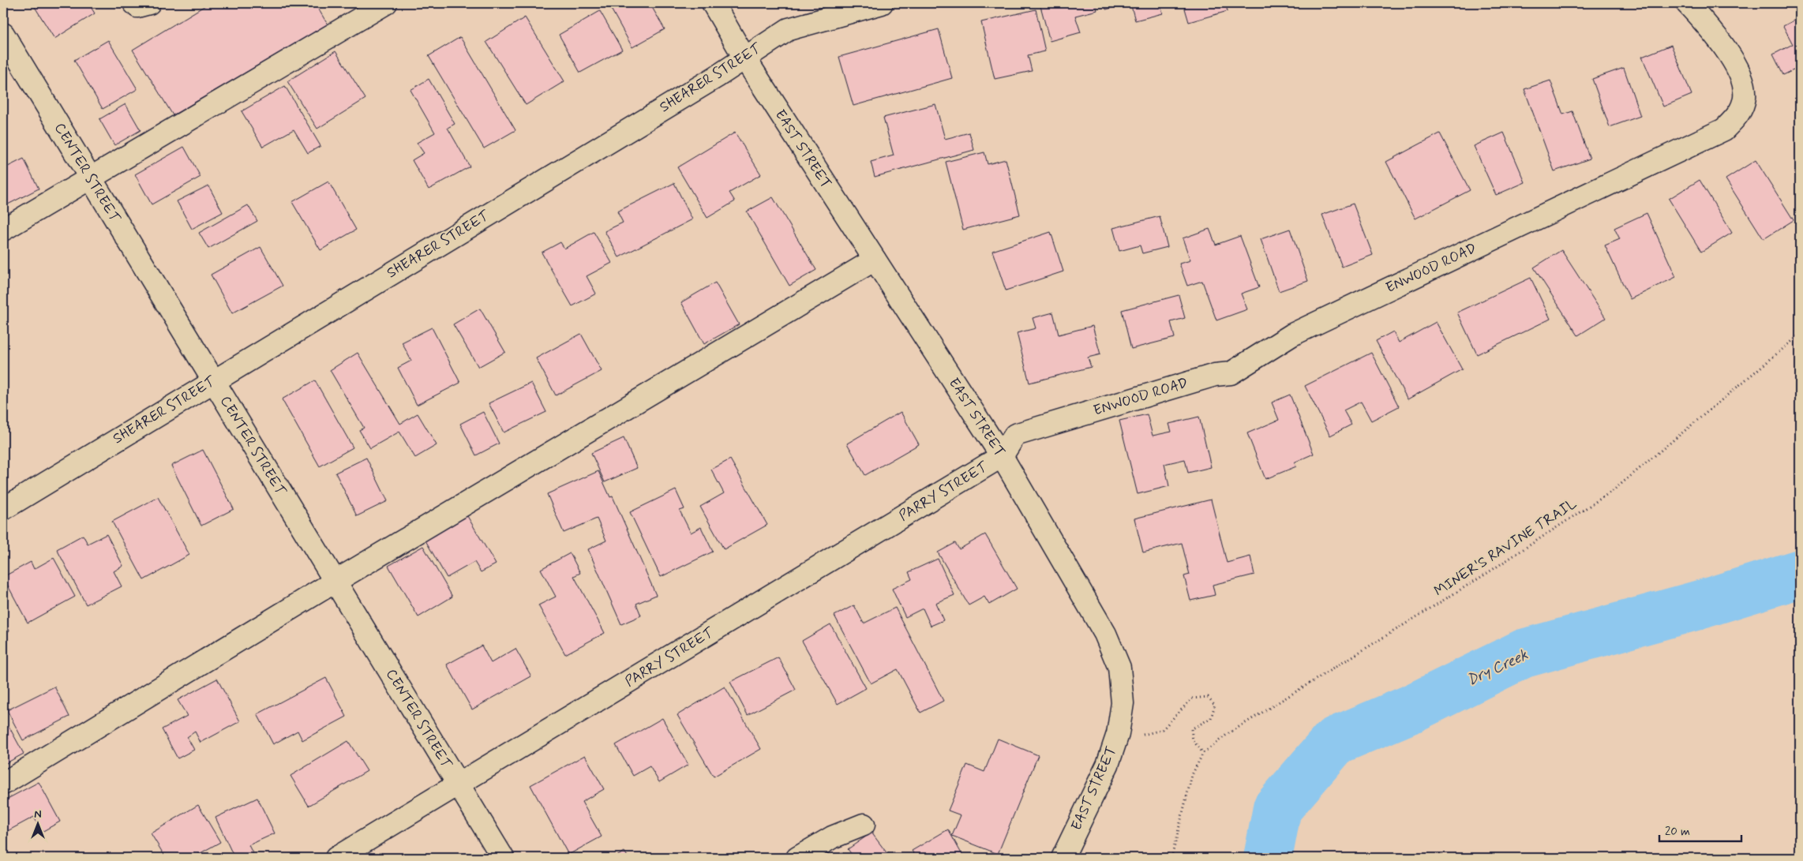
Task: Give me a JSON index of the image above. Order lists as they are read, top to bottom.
{
  "streets": {
    "street": [
      "SHEARER STREET",
      "EAST STREET",
      "CENTER STREET",
      "ENWOOD ROAD",
      "PARRY STREET"
    ],
    "path": ["MINER'S RAVINE TRAIL"]
  },
  "crossings": [
    ["SHEARER STREET", "EAST STREET"],
    ["SHEARER STREET", "CENTER STREET"],
    ["EAST STREET", "ENWOOD ROAD"],
    ["EAST STREET", "PARRY STREET"],
    ["CENTER STREET", "PARRY STREET"],
    ["ENWOOD ROAD", "PARRY STREET"]
  ],
  "water": ["Dry Creek"],
  "scale_bar": "20 m",
  "north": "top"
}
